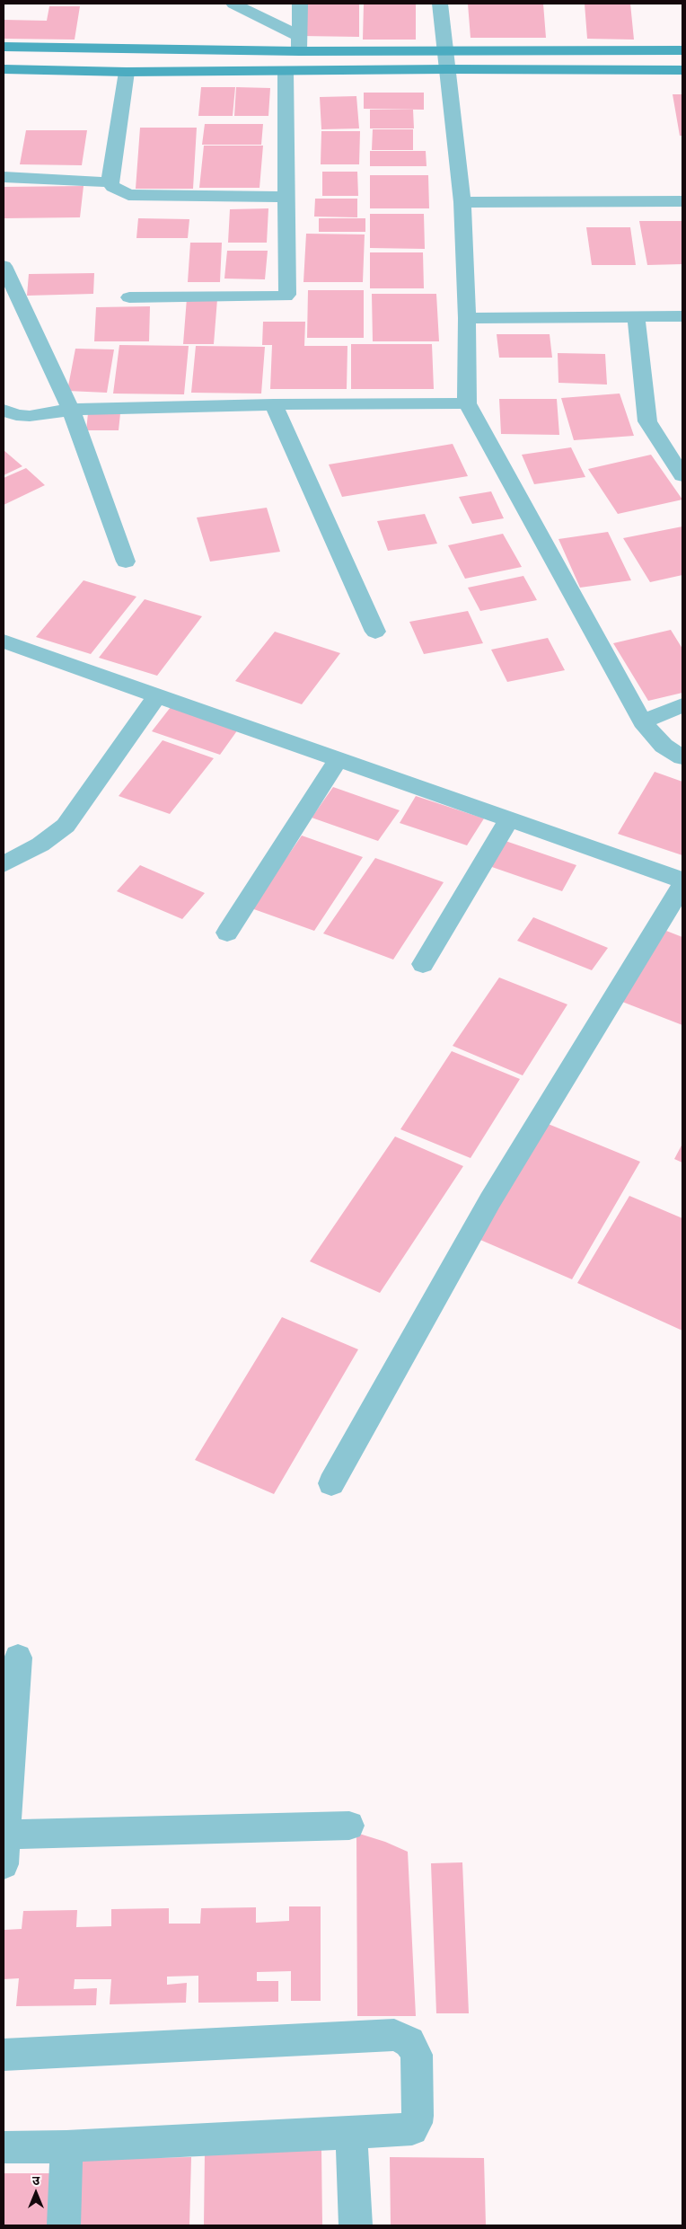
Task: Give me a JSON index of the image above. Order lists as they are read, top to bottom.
{
  "north": "top"
}
